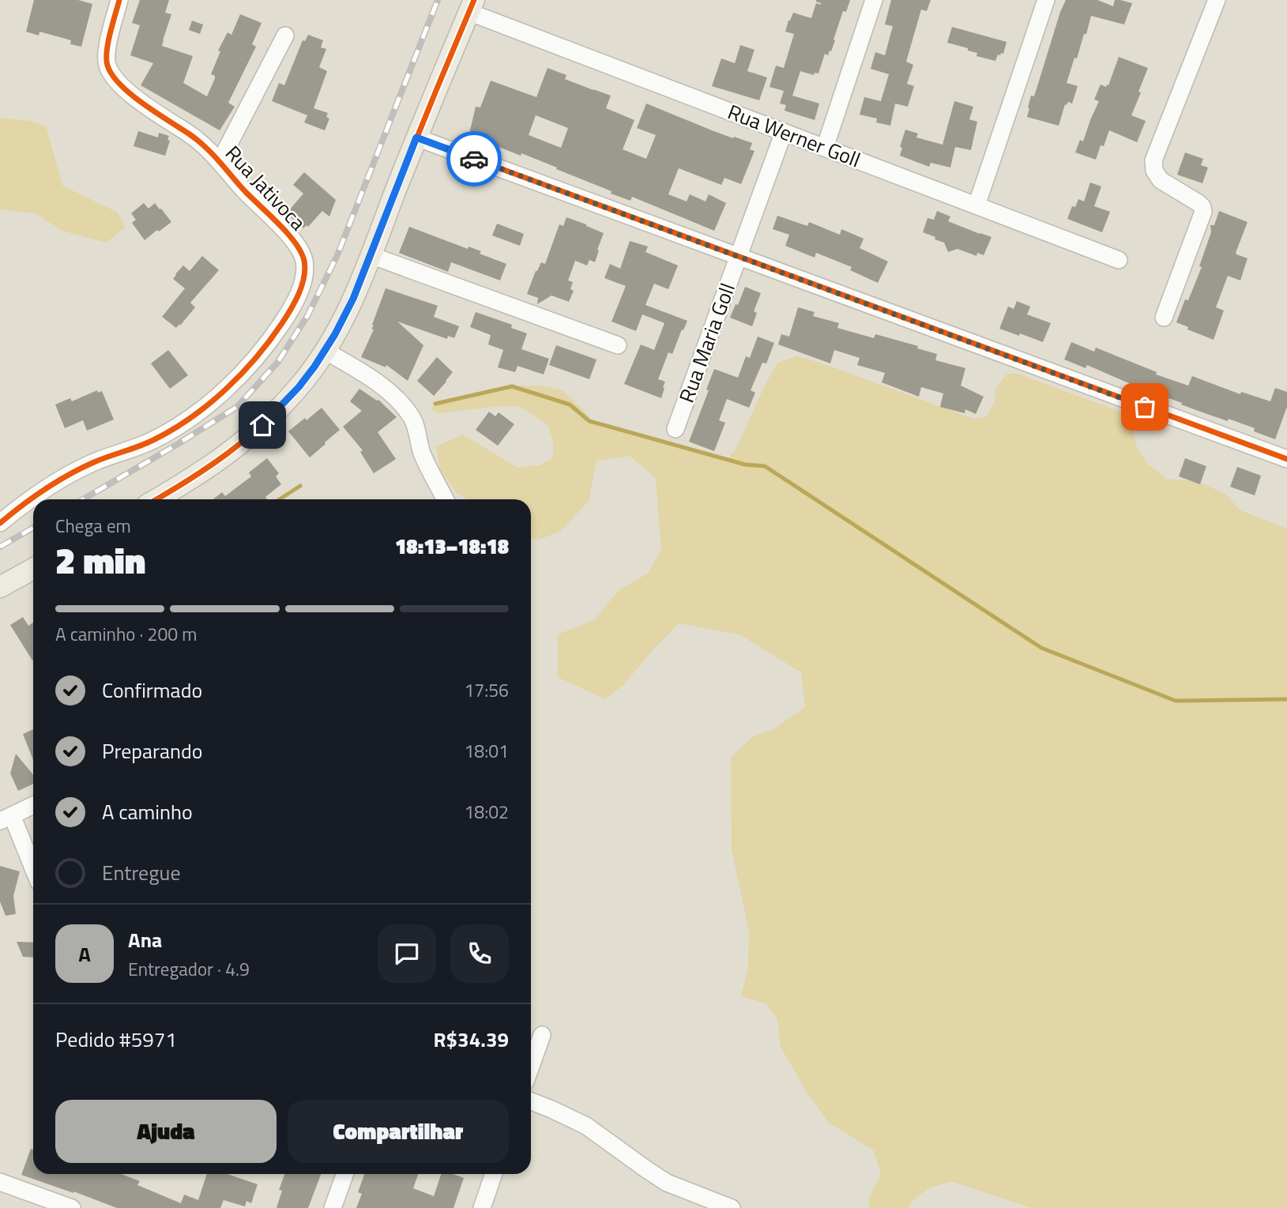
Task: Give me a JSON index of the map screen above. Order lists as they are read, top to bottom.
{
  "streets": {
    "street": ["Rua Werner Goll", "Rua Jativoca", "Rua Maria Goll"]
  },
  "crossings": [
    ["Rua Werner Goll", "Rua Maria Goll"]
  ],
  "page": {
    "heading": ["2 min", "Chega em", "18:13–18:18"],
    "panel": [
      "Ana",
      "Entregador · 4.9",
      "Pedido #5971",
      "R$34.39"
    ],
    "bar": "A caminho · 200 m",
    "list": [
      ["Confirmado", "17:56"],
      ["Preparando", "18:01"],
      ["A caminho", "18:02"],
      "Entregue"
    ],
    "round": "A",
    "buttons": ["Ajuda", "Compartilhar"]
  }
}
